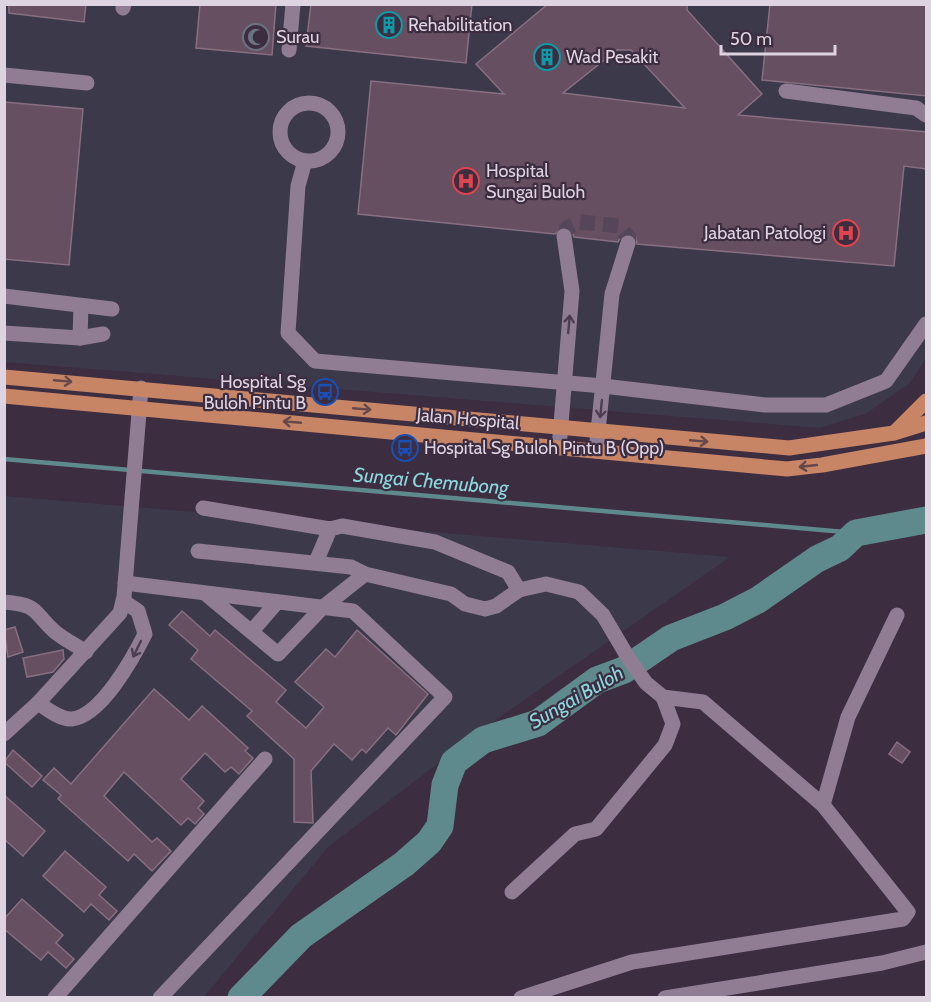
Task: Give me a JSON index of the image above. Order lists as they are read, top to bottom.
{
  "streets": {
    "main road": ["Jalan Hospital"]
  },
  "water": ["Sungai Chemubong", "Sungai Buloh"],
  "places": {
    "building": ["Rehabilitation", "Wad Pesakit"],
    "mosque": ["Surau"],
    "hospital": ["Hospital Sungai Buloh", "Jabatan Patologi"],
    "bus stop": ["Hospital Sg Buloh Pintu B", "Hospital Sg Buloh Pintu B (Opp)"]
  },
  "scale_bar": "50 m"
}
